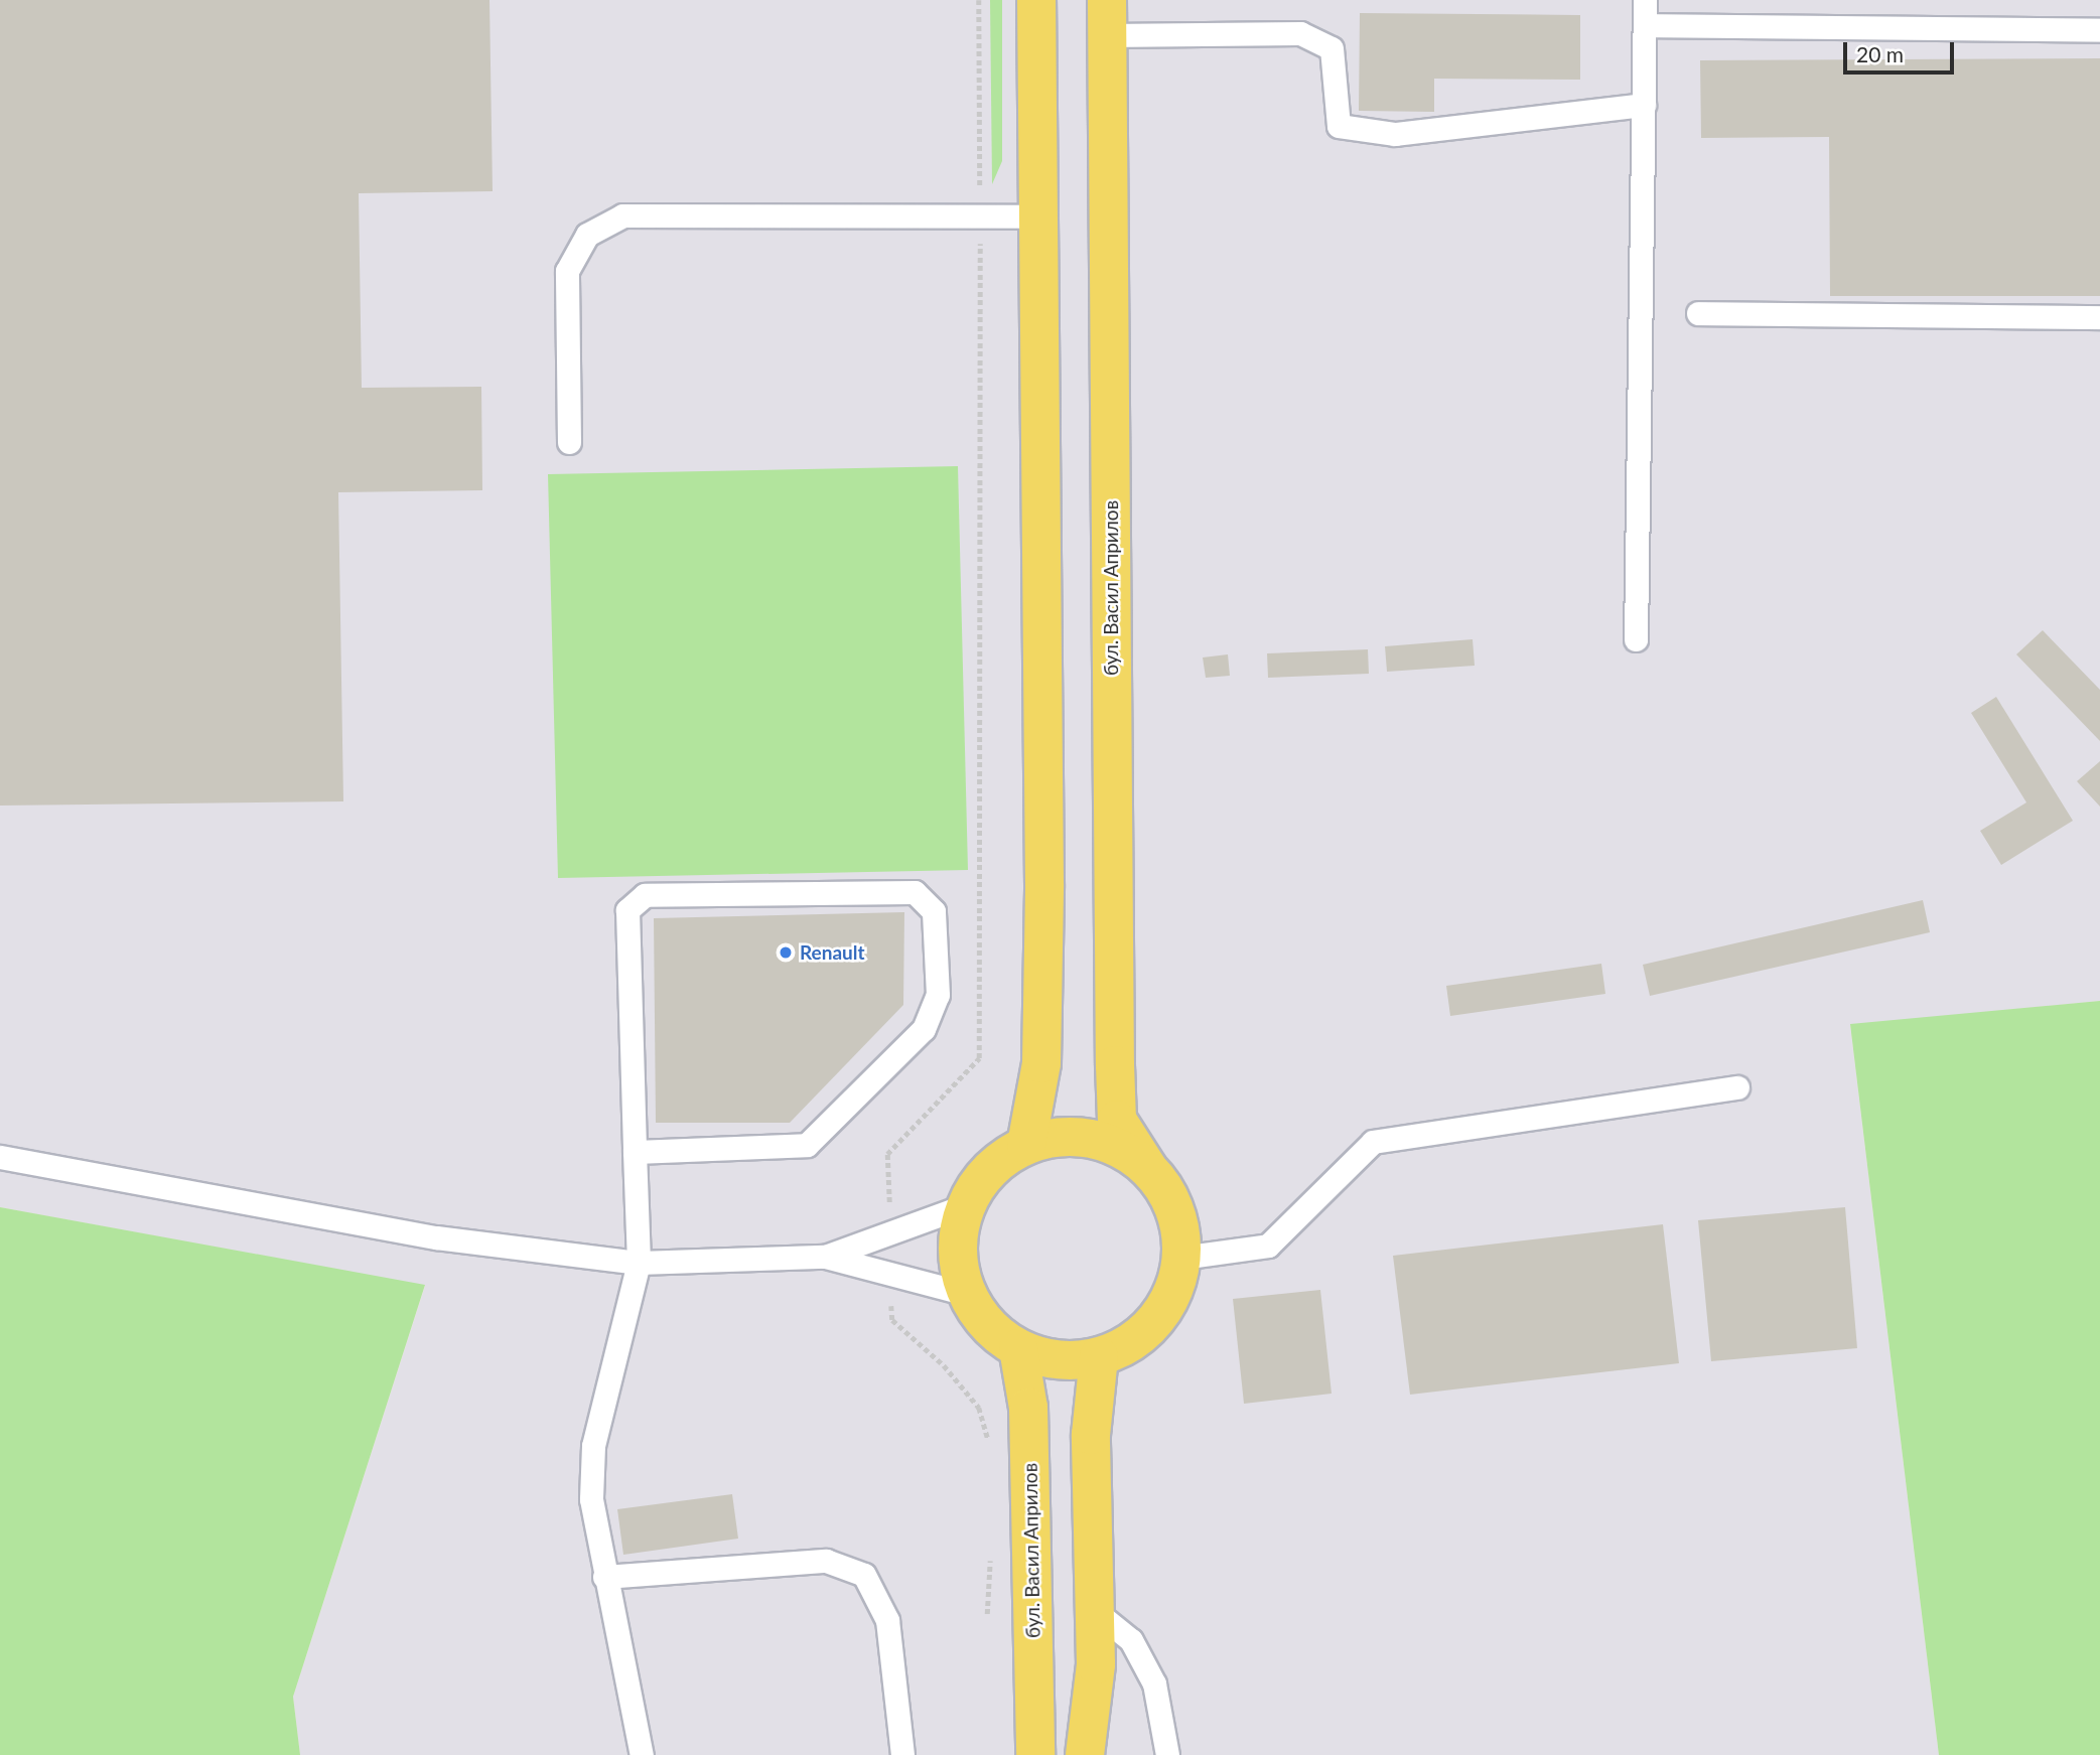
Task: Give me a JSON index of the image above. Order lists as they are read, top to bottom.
{
  "streets": {
    "main road": ["бул. Васил Априлов"]
  },
  "places": ["Renault"],
  "scale_bar": "20 m"
}
